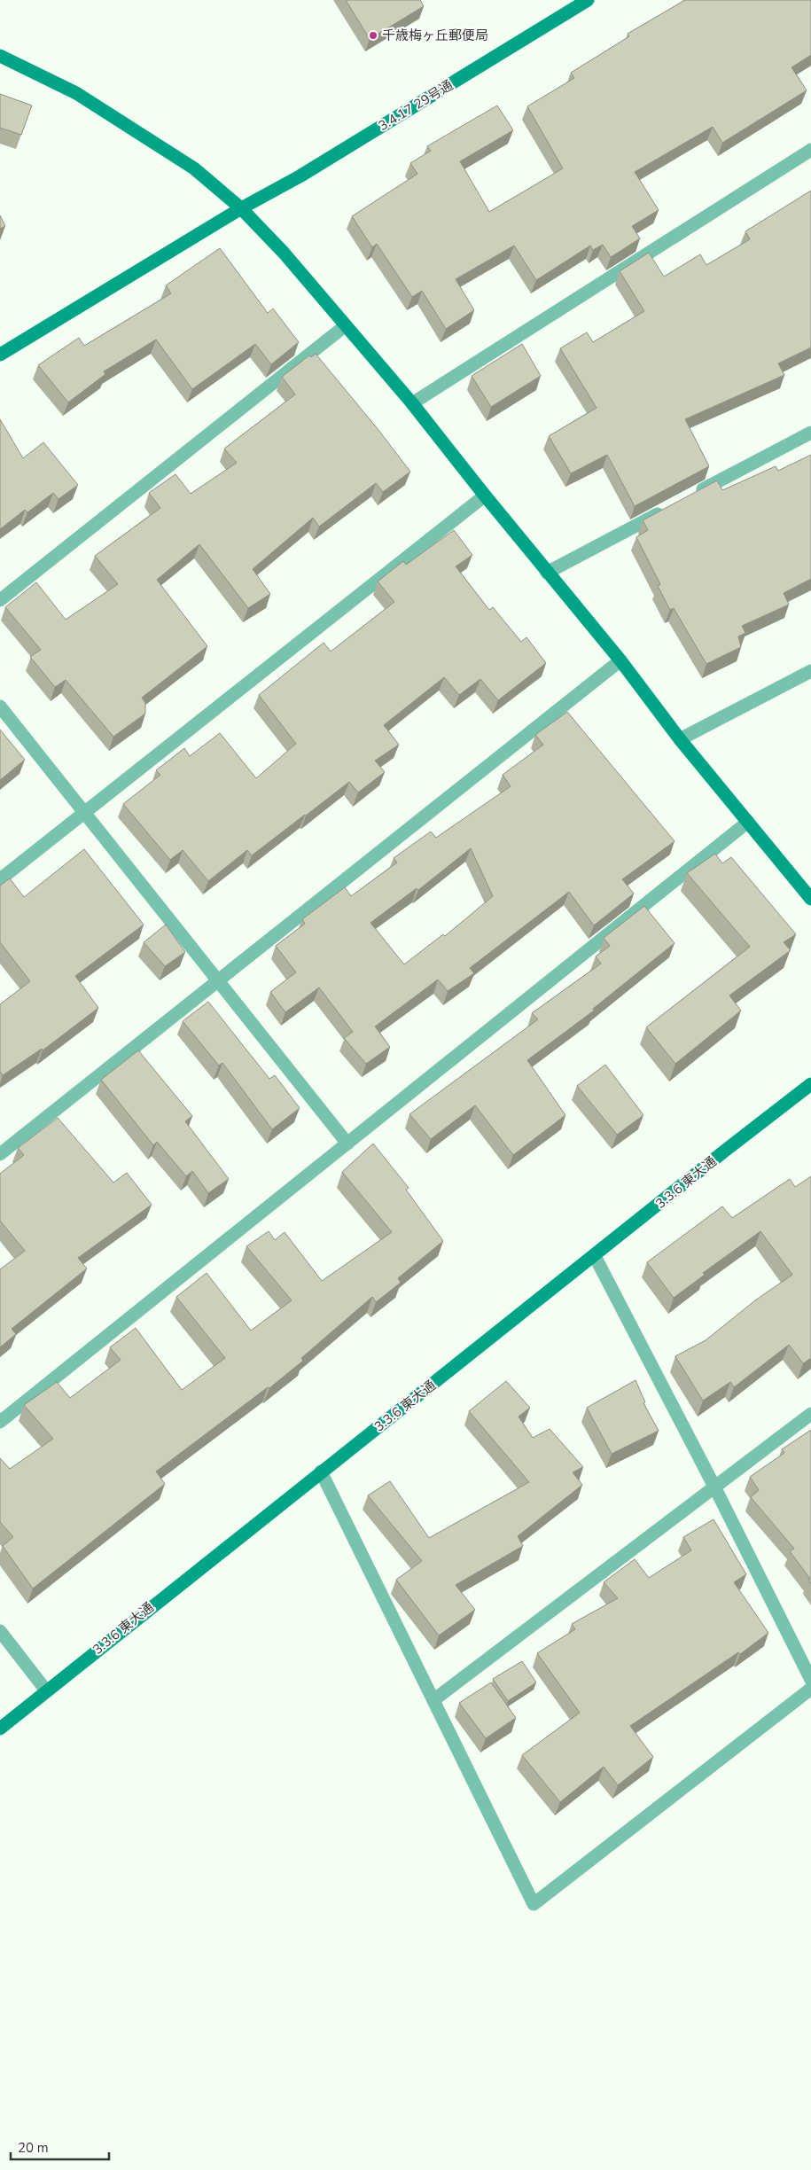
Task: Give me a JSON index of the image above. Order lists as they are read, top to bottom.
{
  "streets": {
    "street": ["3.4.17 29号通", "3.3.6 東大通"]
  },
  "places": ["千歳梅ヶ丘郵便局"],
  "scale_bar": "20 m"
}
